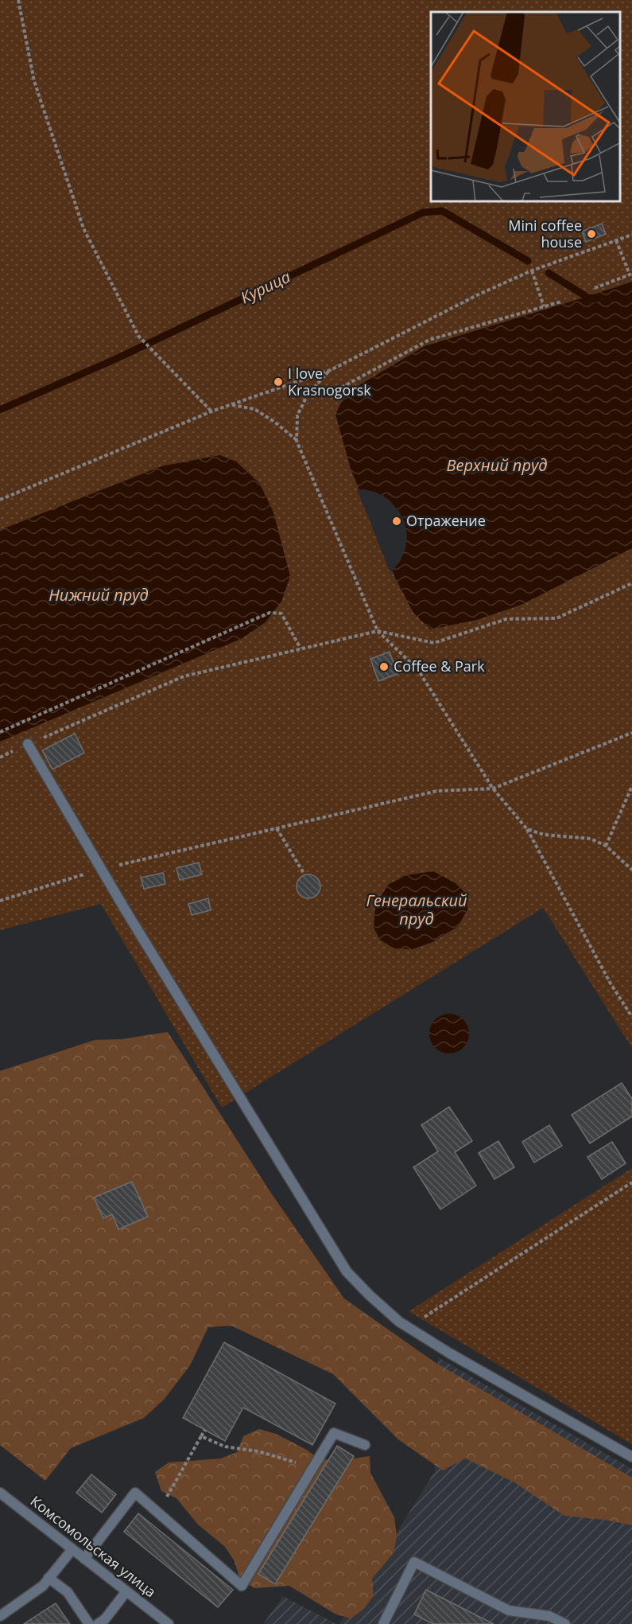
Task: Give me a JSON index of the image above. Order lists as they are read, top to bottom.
{
  "streets": {
    "street": ["Комсомольская улица"]
  },
  "water": [
    "Курица",
    "Верхний пруд",
    "Нижний пруд",
    "Генеральский пруд"
  ],
  "places": [
    "Mini coffee house",
    "I love Krasnogorsk",
    "Отражение",
    "Coffee & Park"
  ]
}
